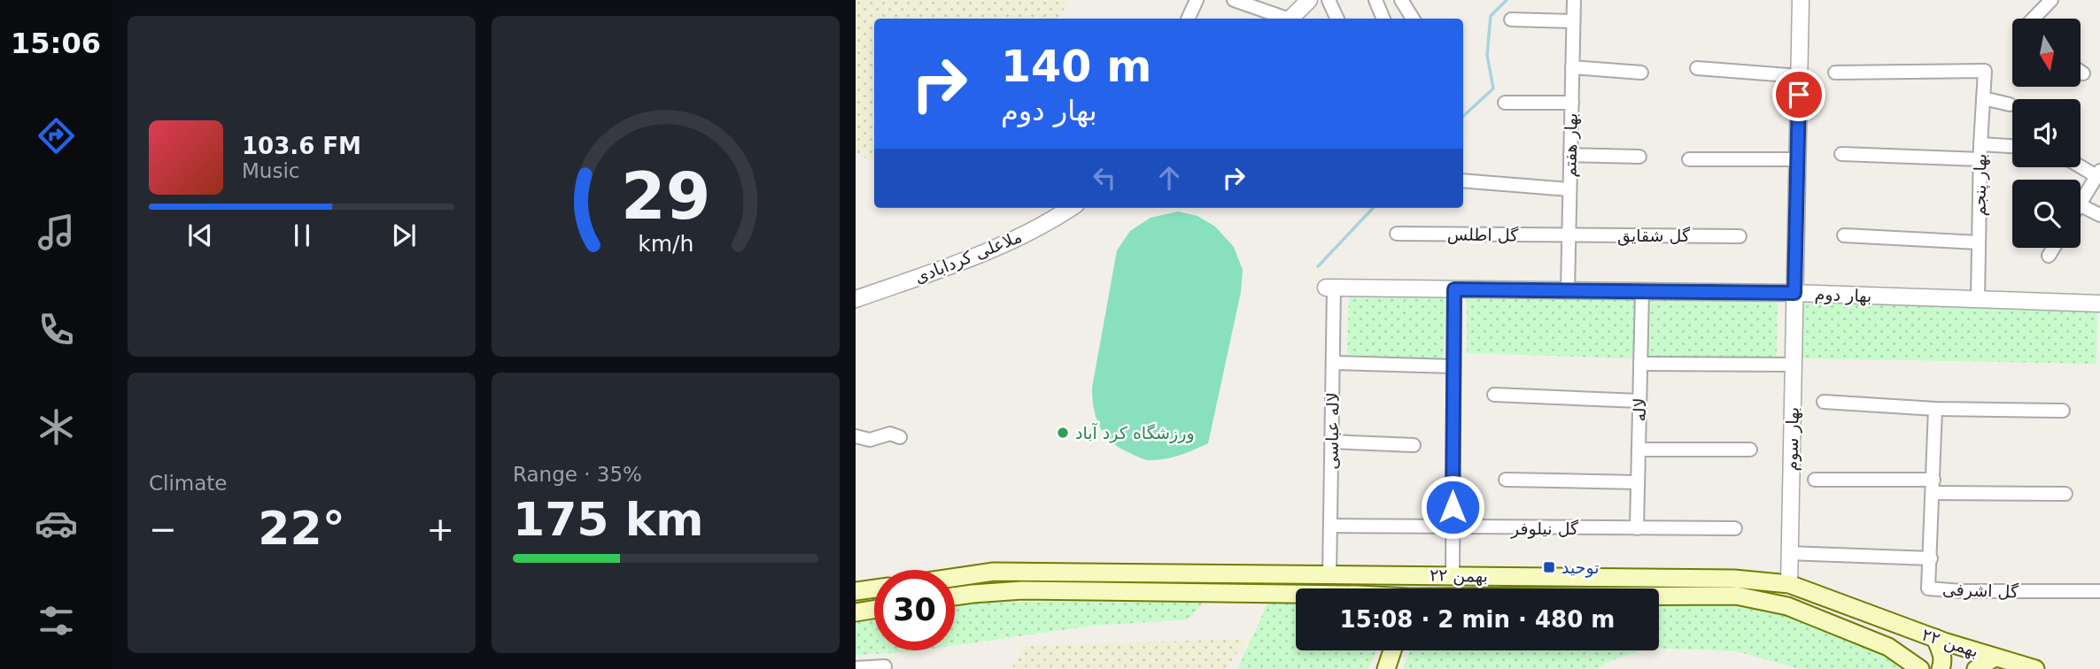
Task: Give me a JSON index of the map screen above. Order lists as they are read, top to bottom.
{
  "streets": {
    "main road": ["۲۲ بهمن"],
    "street": [
      "بهار هفتم",
      "بهار پنجم",
      "گل اطلس",
      "گل شقایق",
      "ملاعلی کردابادی",
      "بهار دوم",
      "لاله",
      "لاله عباسی",
      "بهار سوم",
      "گل نیلوفر",
      "گل اشرفی"
    ]
  },
  "crossings": [
    ["بهار هفتم", "گل اطلس"],
    ["بهار هفتم", "گل شقایق"],
    ["بهار هفتم", "بهار دوم"],
    ["بهار پنجم", "بهار دوم"],
    ["گل اطلس", "گل شقایق"],
    ["بهار دوم", "لاله"],
    ["بهار دوم", "لاله عباسی"],
    ["بهار دوم", "بهار سوم"],
    ["لاله", "گل نیلوفر"],
    ["لاله عباسی", "گل نیلوفر"],
    ["لاله عباسی", "۲۲ بهمن"],
    ["بهار سوم", "۲۲ بهمن"]
  ],
  "places": {
    "other": ["ورزشگاه کرد آباد"],
    "transit": ["توحید"]
  },
  "north": "bottom",
  "page": {
    "tabs": "15:06",
    "turn": ["140 m", "بهار دوم"],
    "song": ["103.6 FM", "Music"],
    "tile": [
      "Climate",
      ["Range · 35%", "175 km"]
    ],
    "heat": ["−", "22°", "+"],
    "limit": "30",
    "trip": "15:08 · 2 min · 480 m",
    "gauge": ["29", "km/h"]
  }
}
